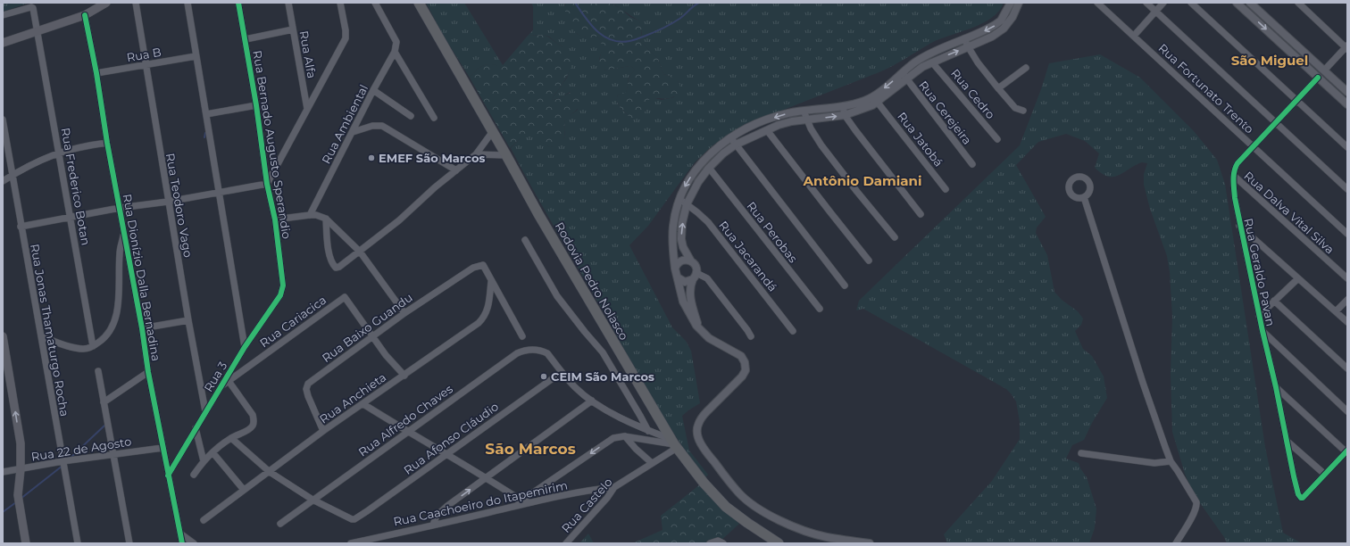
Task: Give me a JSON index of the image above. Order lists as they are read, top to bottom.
{
  "streets": {
    "highway": ["Rodovia Pedro Nolasco"],
    "street": [
      "Rua B",
      "Rua Alfa",
      "Rua Fortunato Trento",
      "Rua Cedro",
      "Rua Cerejeira",
      "Rua Ambiental",
      "Rua Jatobá",
      "Rua Bernado Augusto Sperandio",
      "Rua Frederico Botan",
      "Rua Teodoro Vago",
      "Rua Dalva Vital Silva",
      "Rua Perobas",
      "Rua Jacarandá",
      "Rua Geraldo Pavan",
      "Rua Dionízio Dalla Bernadina",
      "Rua Cariacica",
      "Rua Baixo Guandu",
      "Rua Jonas Thamaturgo Rocha",
      "Rua 3",
      "Rua Anchieta",
      "Rua Alfredo Chaves",
      "Rua Afonso Cláudio",
      "Rua 22 de Agosto",
      "Rua Caachoeiro do Itapemirim",
      "Rua Castelo"
    ]
  },
  "crossings": [
    ["Rua B", "Rua Teodoro Vago"],
    ["Rua B", "Rua Dionízio Dalla Bernadina"],
    ["Rua Fortunato Trento", "Rua Geraldo Pavan"],
    ["Rua Bernado Augusto Sperandio", "Rua 3"],
    ["Rua Teodoro Vago", "Rua 3"],
    ["Rua Dalva Vital Silva", "Rua Geraldo Pavan"],
    ["Rua Dionízio Dalla Bernadina", "Rua 3"],
    ["Rua Dionízio Dalla Bernadina", "Rua 22 de Agosto"],
    ["Rodovia Pedro Nolasco", "Rua Castelo"],
    ["Rua Cariacica", "Rua Baixo Guandu"],
    ["Rua Cariacica", "Rua 3"],
    ["Rua Baixo Guandu", "Rua Anchieta"],
    ["Rua Jonas Thamaturgo Rocha", "Rua 22 de Agosto"],
    ["Rua Alfredo Chaves", "Rua Afonso Cláudio"],
    ["Rua Caachoeiro do Itapemirim", "Rua Castelo"]
  ],
  "districts": ["São Miguel", "Antônio Damiani", "São Marcos"],
  "places": ["EMEF São Marcos", "CEIM São Marcos"]
}
